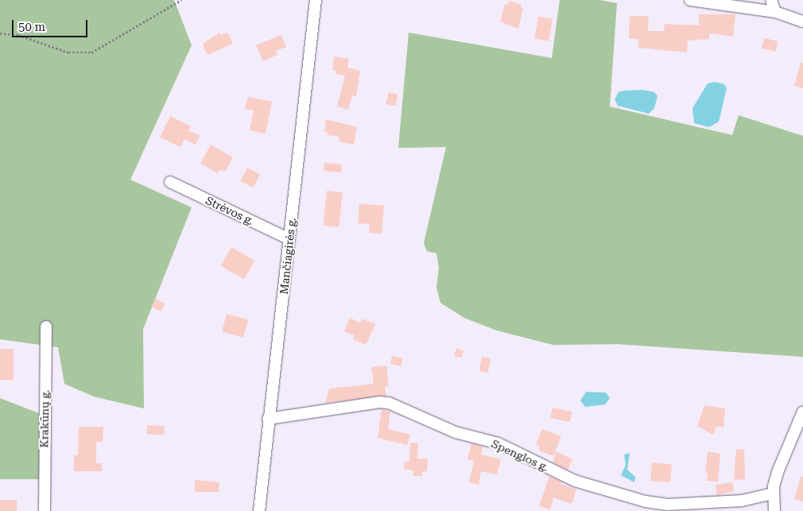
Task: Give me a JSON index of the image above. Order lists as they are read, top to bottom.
{
  "streets": {
    "street": [
      "Strėvos g.",
      "Mančiagirės g.",
      "Krakūnų g.",
      "Spenglos g."
    ]
  },
  "crossings": [
    ["Strėvos g.", "Mančiagirės g."],
    ["Mančiagirės g.", "Spenglos g."]
  ],
  "scale_bar": "50 m"
}
